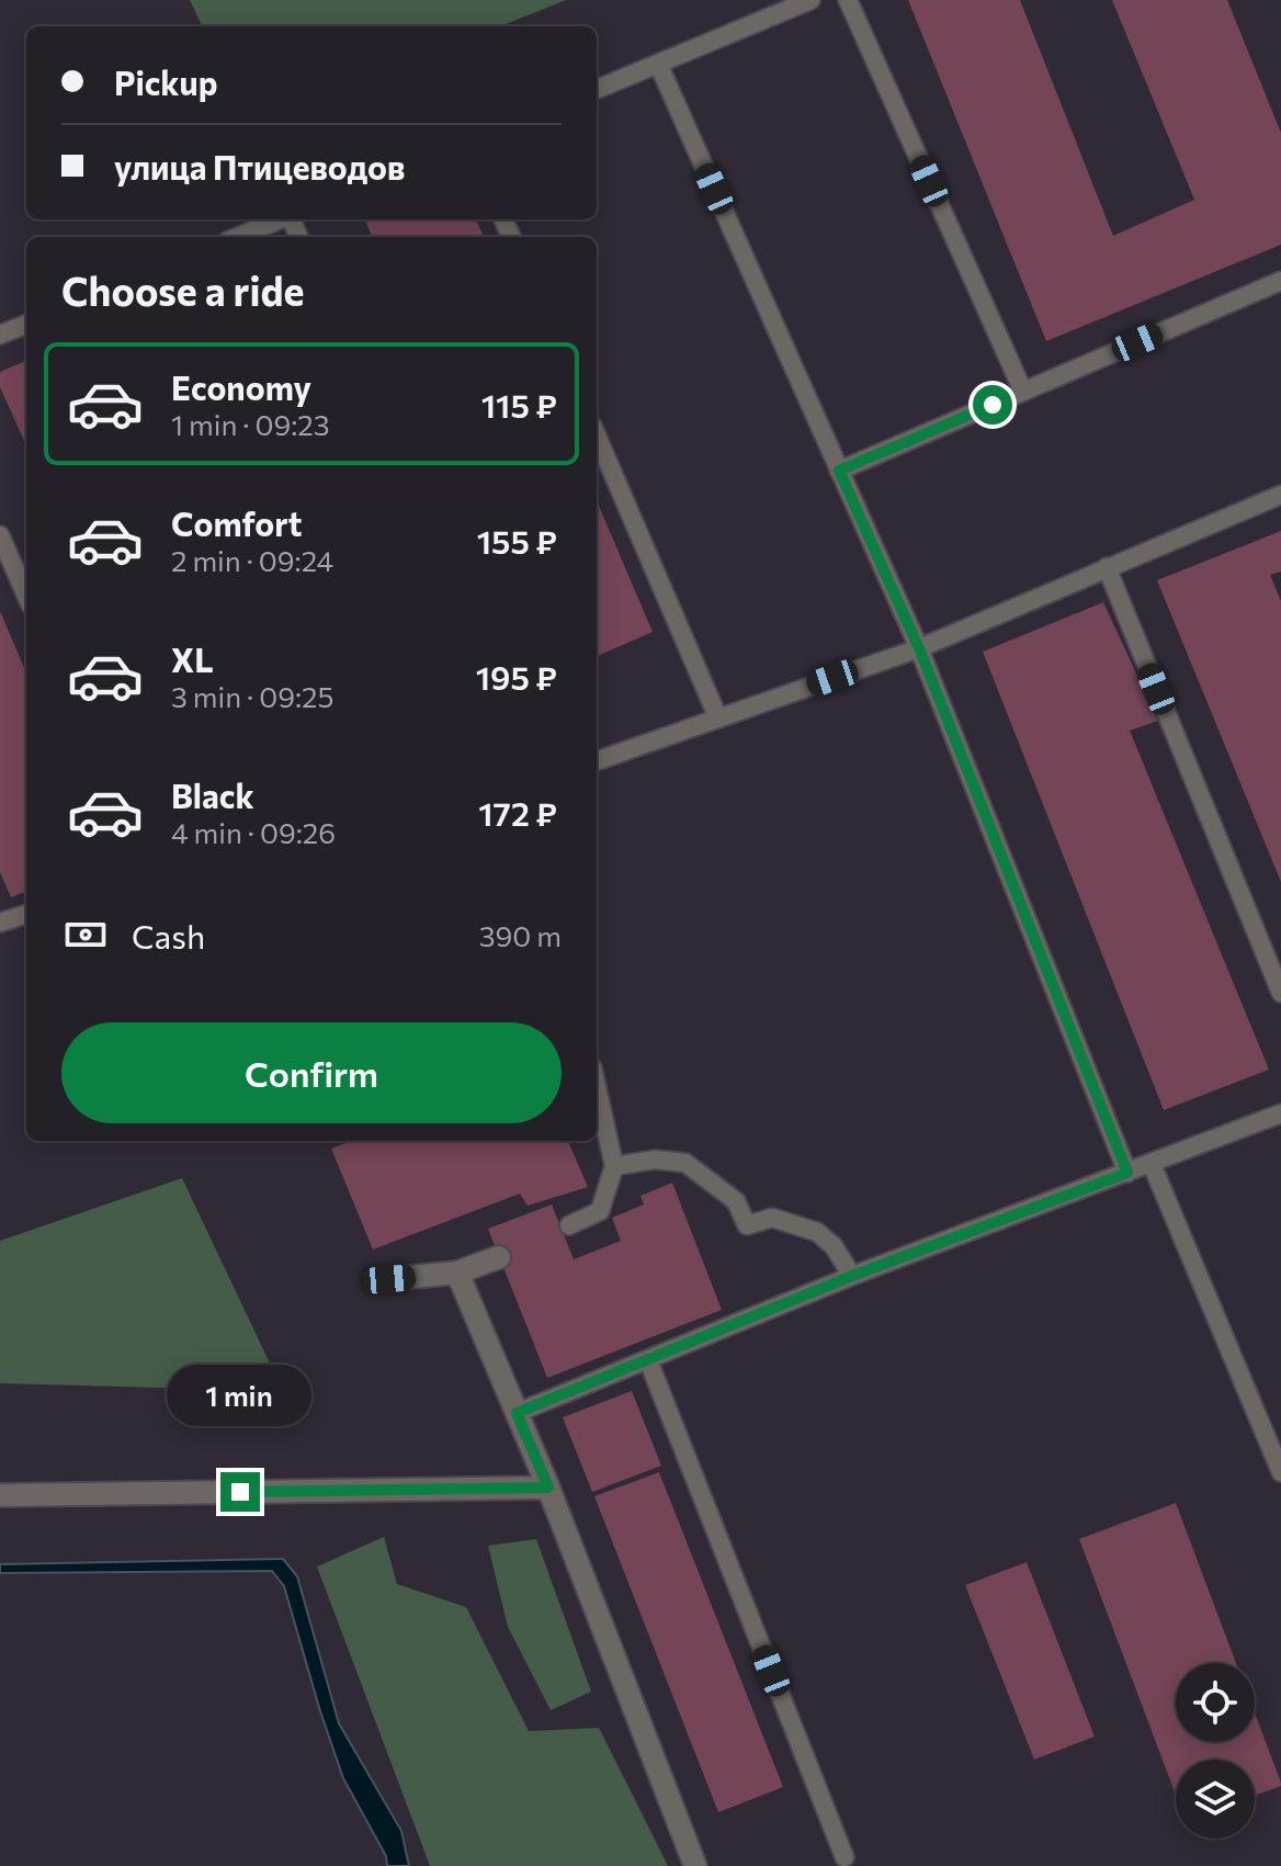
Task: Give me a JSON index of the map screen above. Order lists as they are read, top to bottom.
{
  "page": {
    "banner": ["Pickup", "улица Птицеводов"],
    "heading": "Choose a ride",
    "list": [
      {
        "name": "Economy",
        "note": "1 min · 09:23",
        "value": "115 ₽"
      },
      {
        "name": "Comfort",
        "note": "2 min · 09:24",
        "value": "155 ₽"
      },
      {
        "name": "XL",
        "note": "3 min · 09:25",
        "value": "195 ₽"
      },
      {
        "name": "Black",
        "note": "4 min · 09:26",
        "value": "172 ₽"
      }
    ],
    "pay": ["Cash", "390 m"],
    "buttons": "Confirm",
    "bubble": "1 min"
  }
}
